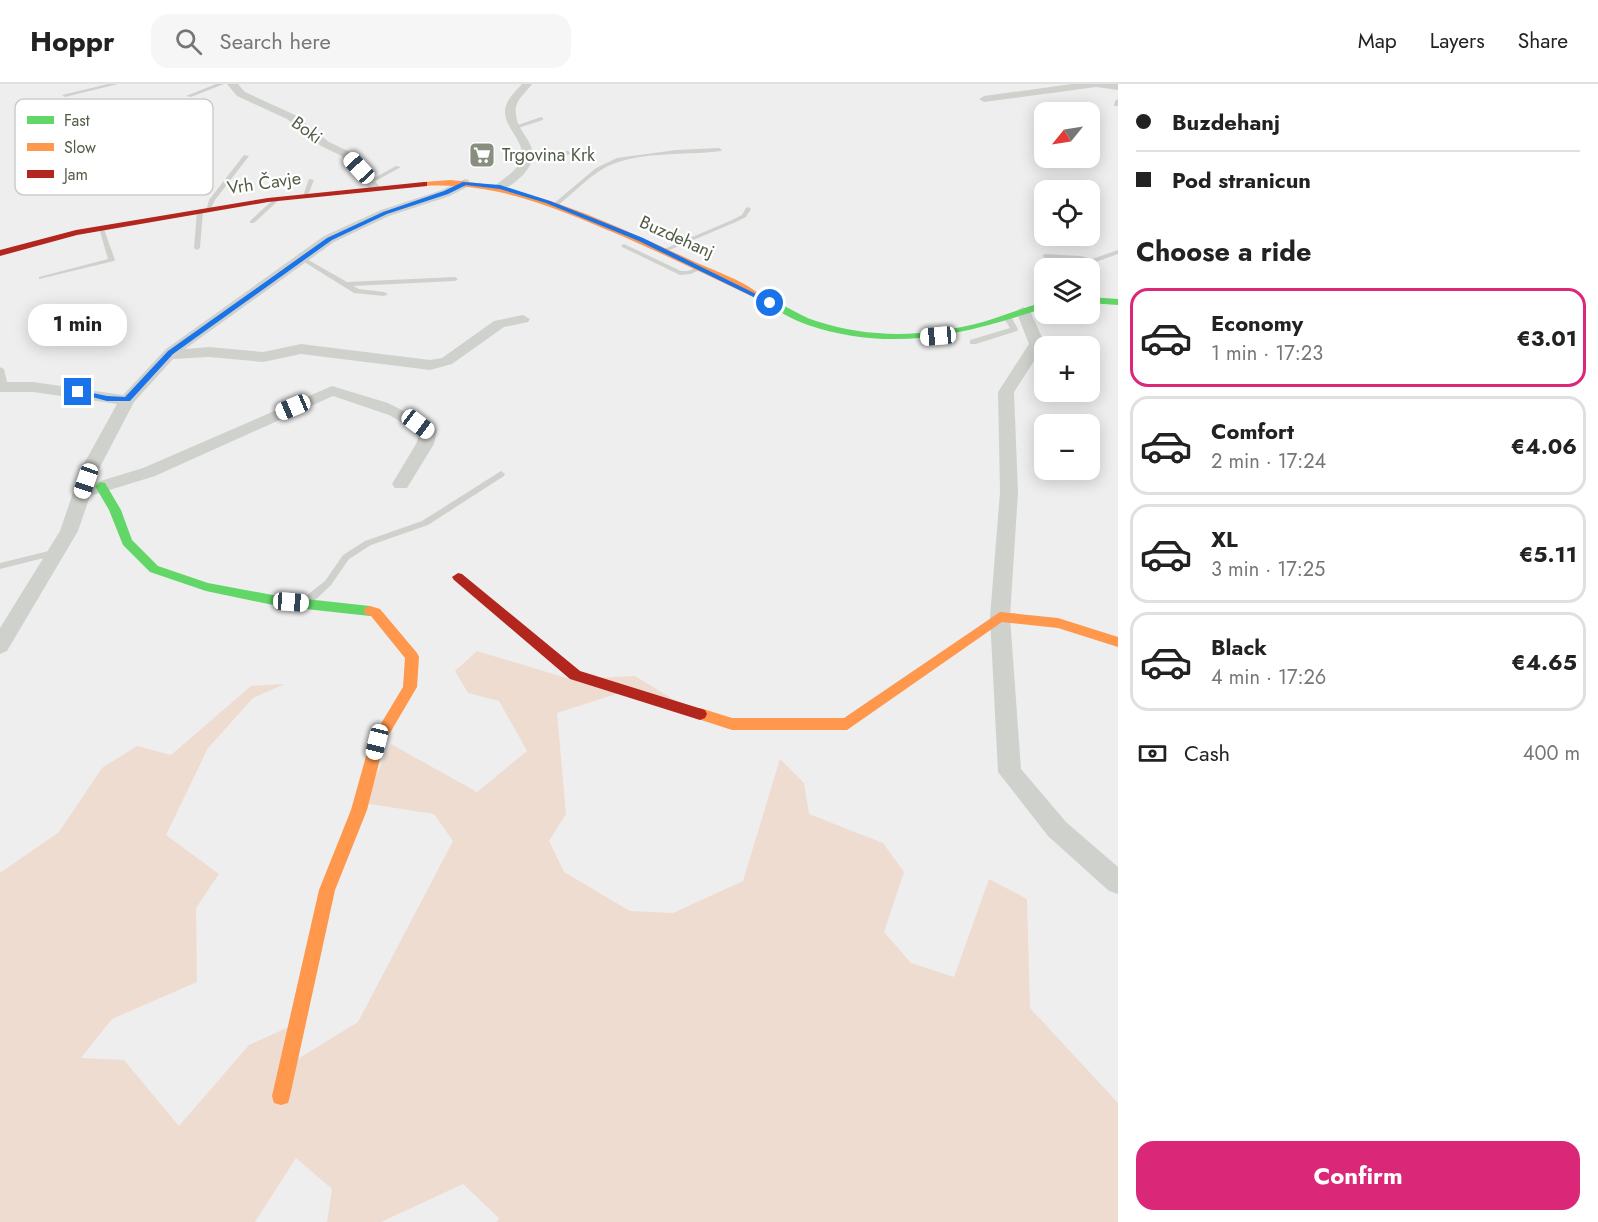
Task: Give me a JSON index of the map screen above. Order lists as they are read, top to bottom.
{
  "streets": {
    "main road": ["Vrh Čavje", "Buzdehanj"],
    "street": ["Boki"]
  },
  "crossings": [
    ["Boki", "Vrh Čavje"],
    ["Vrh Čavje", "Buzdehanj"]
  ],
  "places": {
    "supermarket": ["Trgovina Krk"]
  },
  "legend": ["Fast", "Slow", "Jam"],
  "north": "bottom left",
  "page": {
    "header": "Hoppr",
    "search": "Search here",
    "nav": ["Map", "Layers", "Share"],
    "banner": ["Buzdehanj", "Pod stranicun"],
    "map_buttons": ["+", "−"],
    "heading": "Choose a ride",
    "list": [
      {
        "name": "Economy",
        "note": "1 min · 17:23",
        "value": "€3.01"
      },
      {
        "name": "Comfort",
        "note": "2 min · 17:24",
        "value": "€4.06"
      },
      {
        "name": "XL",
        "note": "3 min · 17:25",
        "value": "€5.11"
      },
      {
        "name": "Black",
        "note": "4 min · 17:26",
        "value": "€4.65"
      }
    ],
    "bubble": "1 min",
    "pay": ["Cash", "400 m"],
    "buttons": "Confirm"
  }
}
